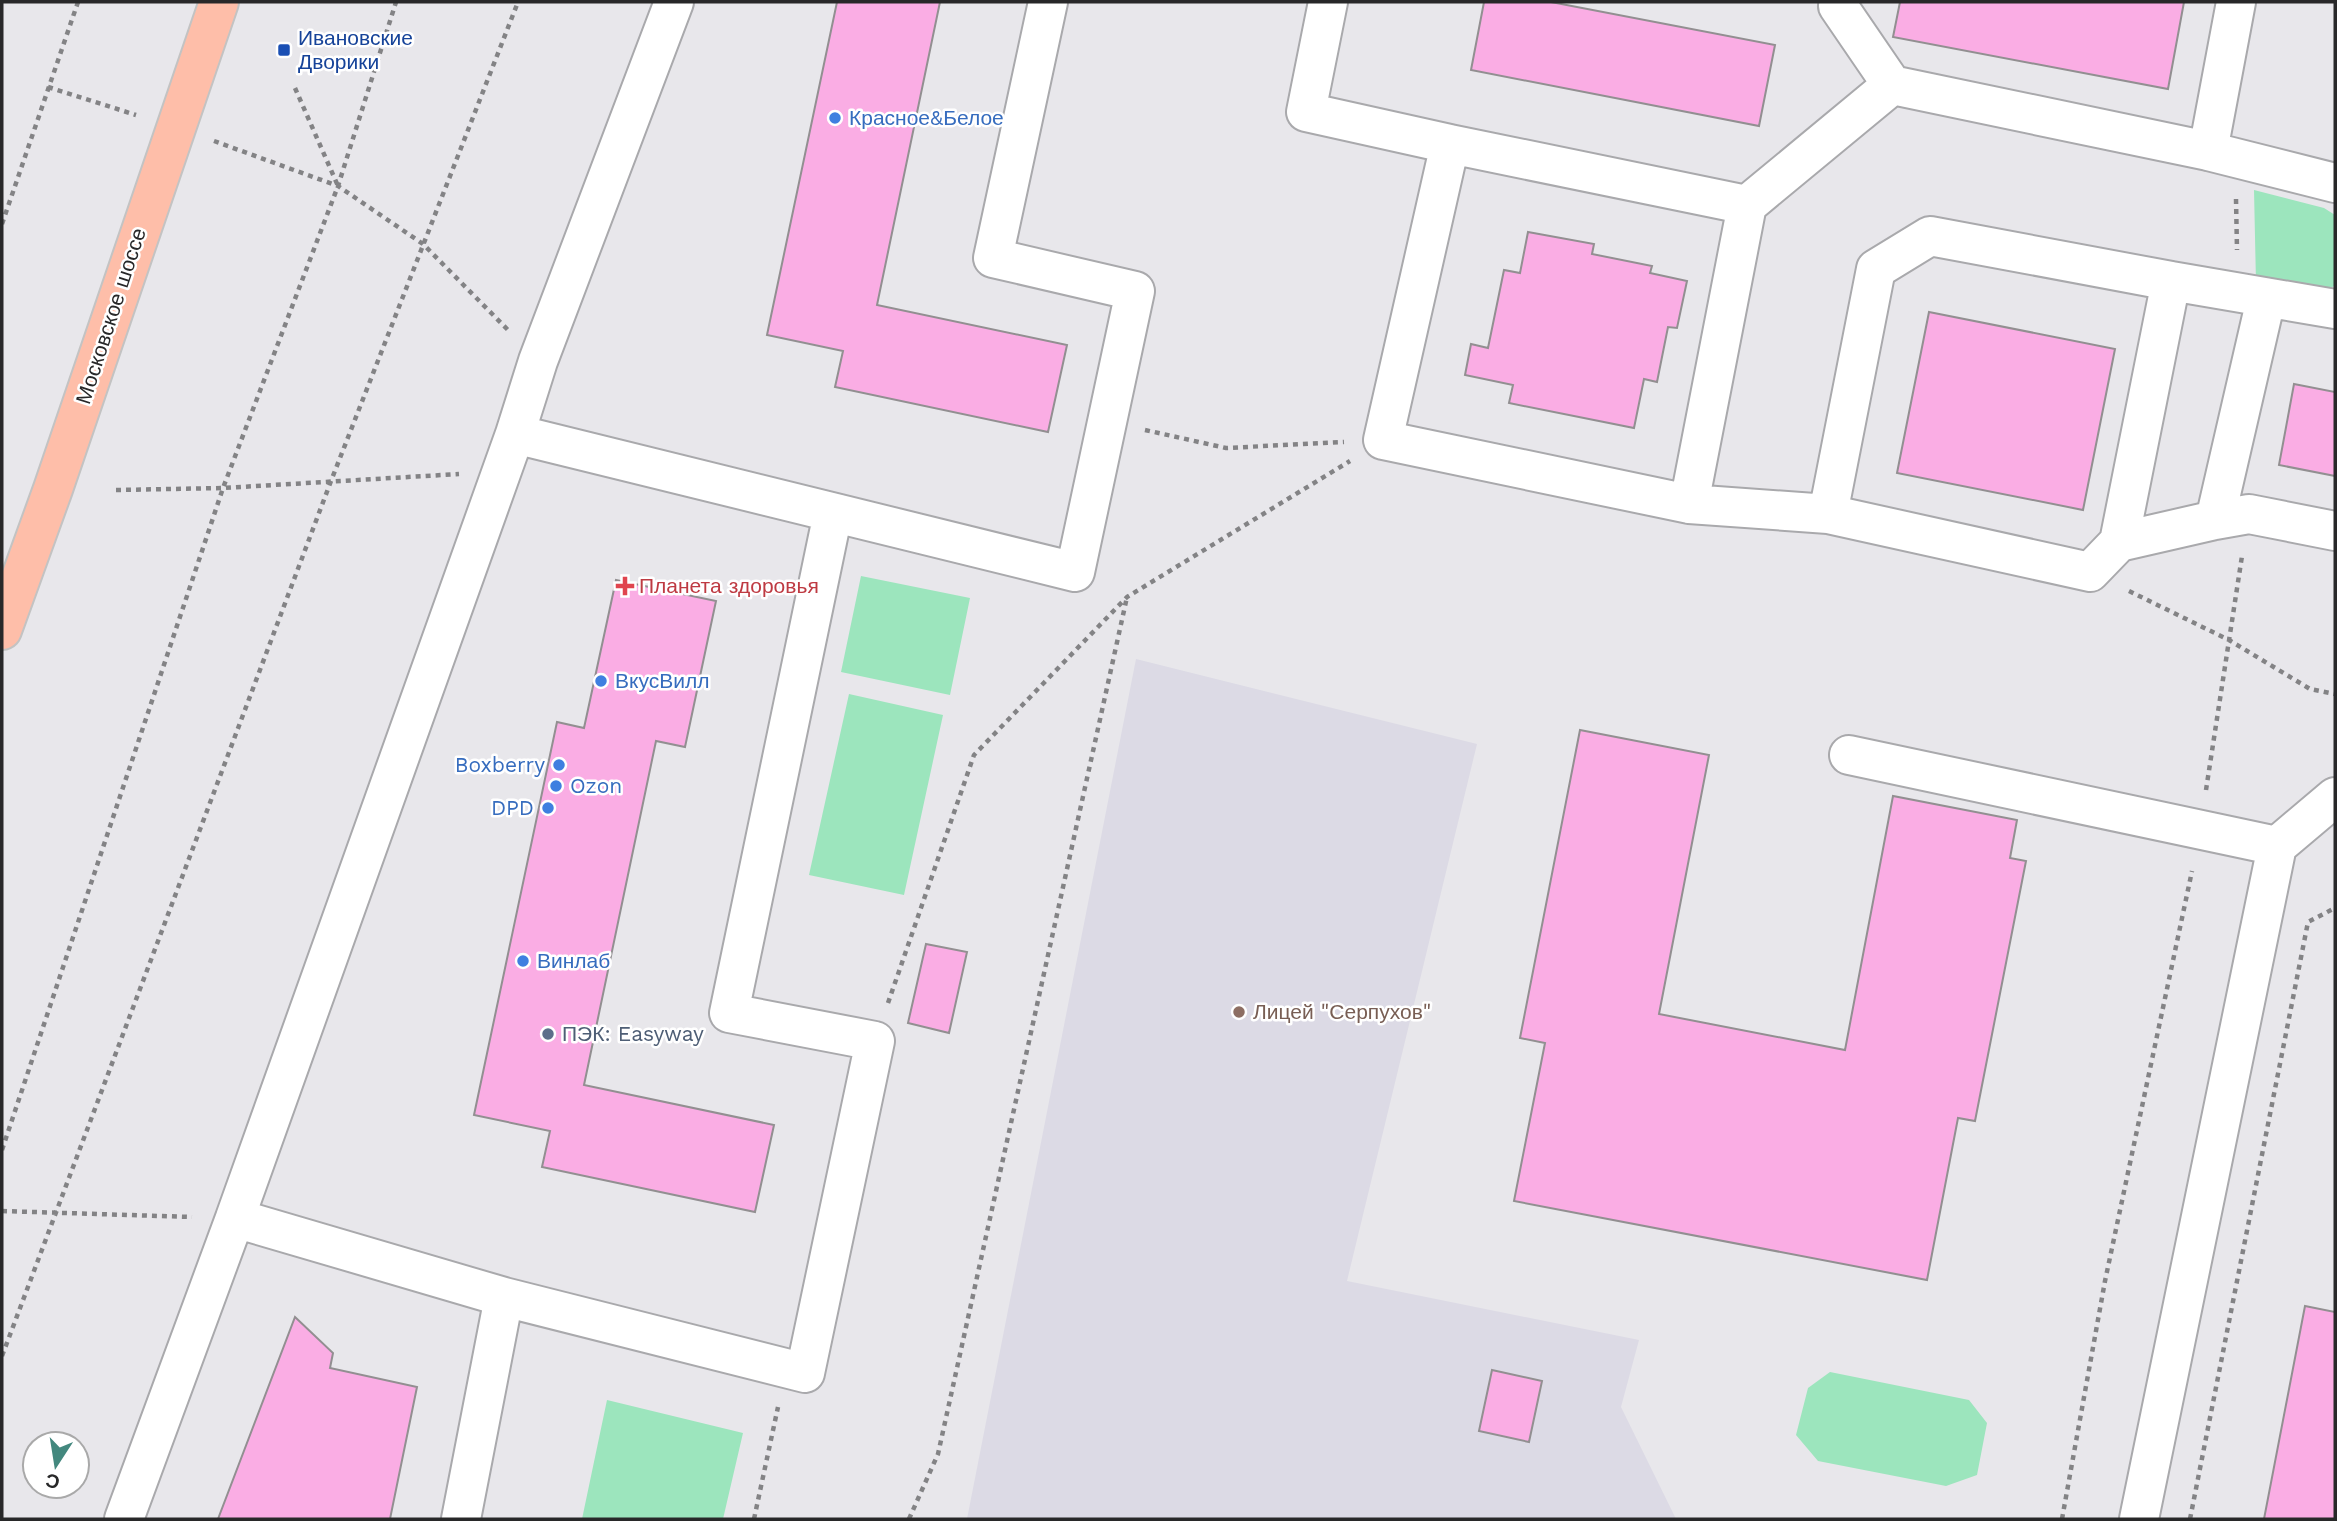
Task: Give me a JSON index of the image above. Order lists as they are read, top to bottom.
{
  "streets": {
    "main road": ["Московское шоссе"]
  },
  "places": {
    "transit": ["Ивановские Дворики"],
    "other": [
      "Красное&Белое",
      "ВкусВилл",
      "Boxberry",
      "Ozon",
      "DPD",
      "Винлаб",
      "Лицей \"Серпухов\"",
      "ПЭК: Easyway"
    ],
    "health": ["Планета здоровья"]
  },
  "north": "bottom"
}
